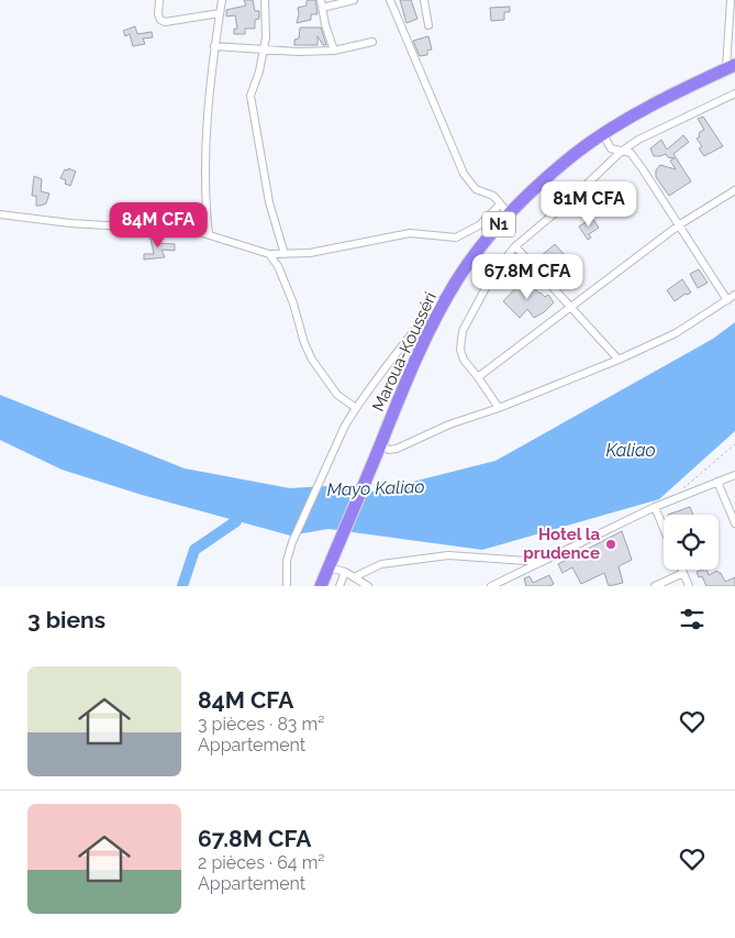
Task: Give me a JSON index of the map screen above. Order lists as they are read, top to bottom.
{
  "streets": {
    "highway": ["N1", "Maroua-Kousséri"]
  },
  "water": ["Kaliao", "Mayo Kaliao"],
  "places": ["Hotel la prudence"],
  "page": {
    "price": ["81M CFA", "84M CFA", "67.8M CFA"],
    "heading": "3 biens",
    "list": [
      {
        "name": "84M CFA",
        "note": "3 pièces · 83 m² · Appartement"
      },
      {
        "name": "67.8M CFA",
        "note": "2 pièces · 64 m² · Appartement"
      }
    ]
  }
}
